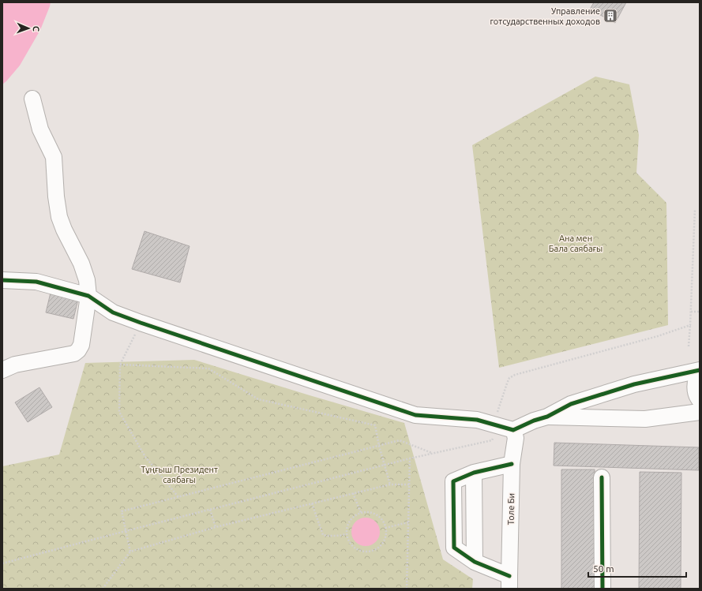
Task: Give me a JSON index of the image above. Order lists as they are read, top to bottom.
{
  "streets": {
    "street": ["Толе Би"]
  },
  "parks": ["Ана мен Бала саябағы", "Тұңғыш Президент саябағы"],
  "places": {
    "building": ["Управление готсударственных доходов"]
  },
  "scale_bar": "50 m",
  "north": "right"
}
